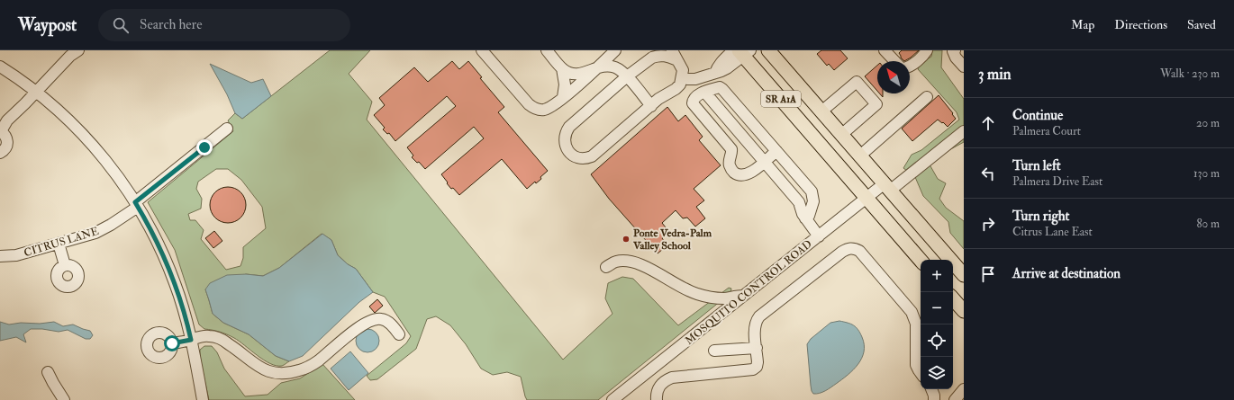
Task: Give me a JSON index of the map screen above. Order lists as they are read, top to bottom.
{
  "streets": {
    "main road": ["SR A1A"],
    "street": ["CITRUS LANE", "MOSQUITO CONTROL ROAD"]
  },
  "crossings": [
    ["SR A1A", "MOSQUITO CONTROL ROAD"]
  ],
  "places": ["Ponte Vedra-Palm Valley School"],
  "north": "top left",
  "page": {
    "header": "Waypost",
    "search": "Search here",
    "nav": ["Map", "Directions", "Saved"],
    "heading": ["3 min", "Walk · 230 m"],
    "list": [
      ["Continue", "Palmera Court", "20 m"],
      ["Turn left", "Palmera Drive East", "130 m"],
      ["Turn right", "Citrus Lane East", "80 m"],
      "Arrive at destination"
    ],
    "map_buttons": ["+", "−"]
  }
}
